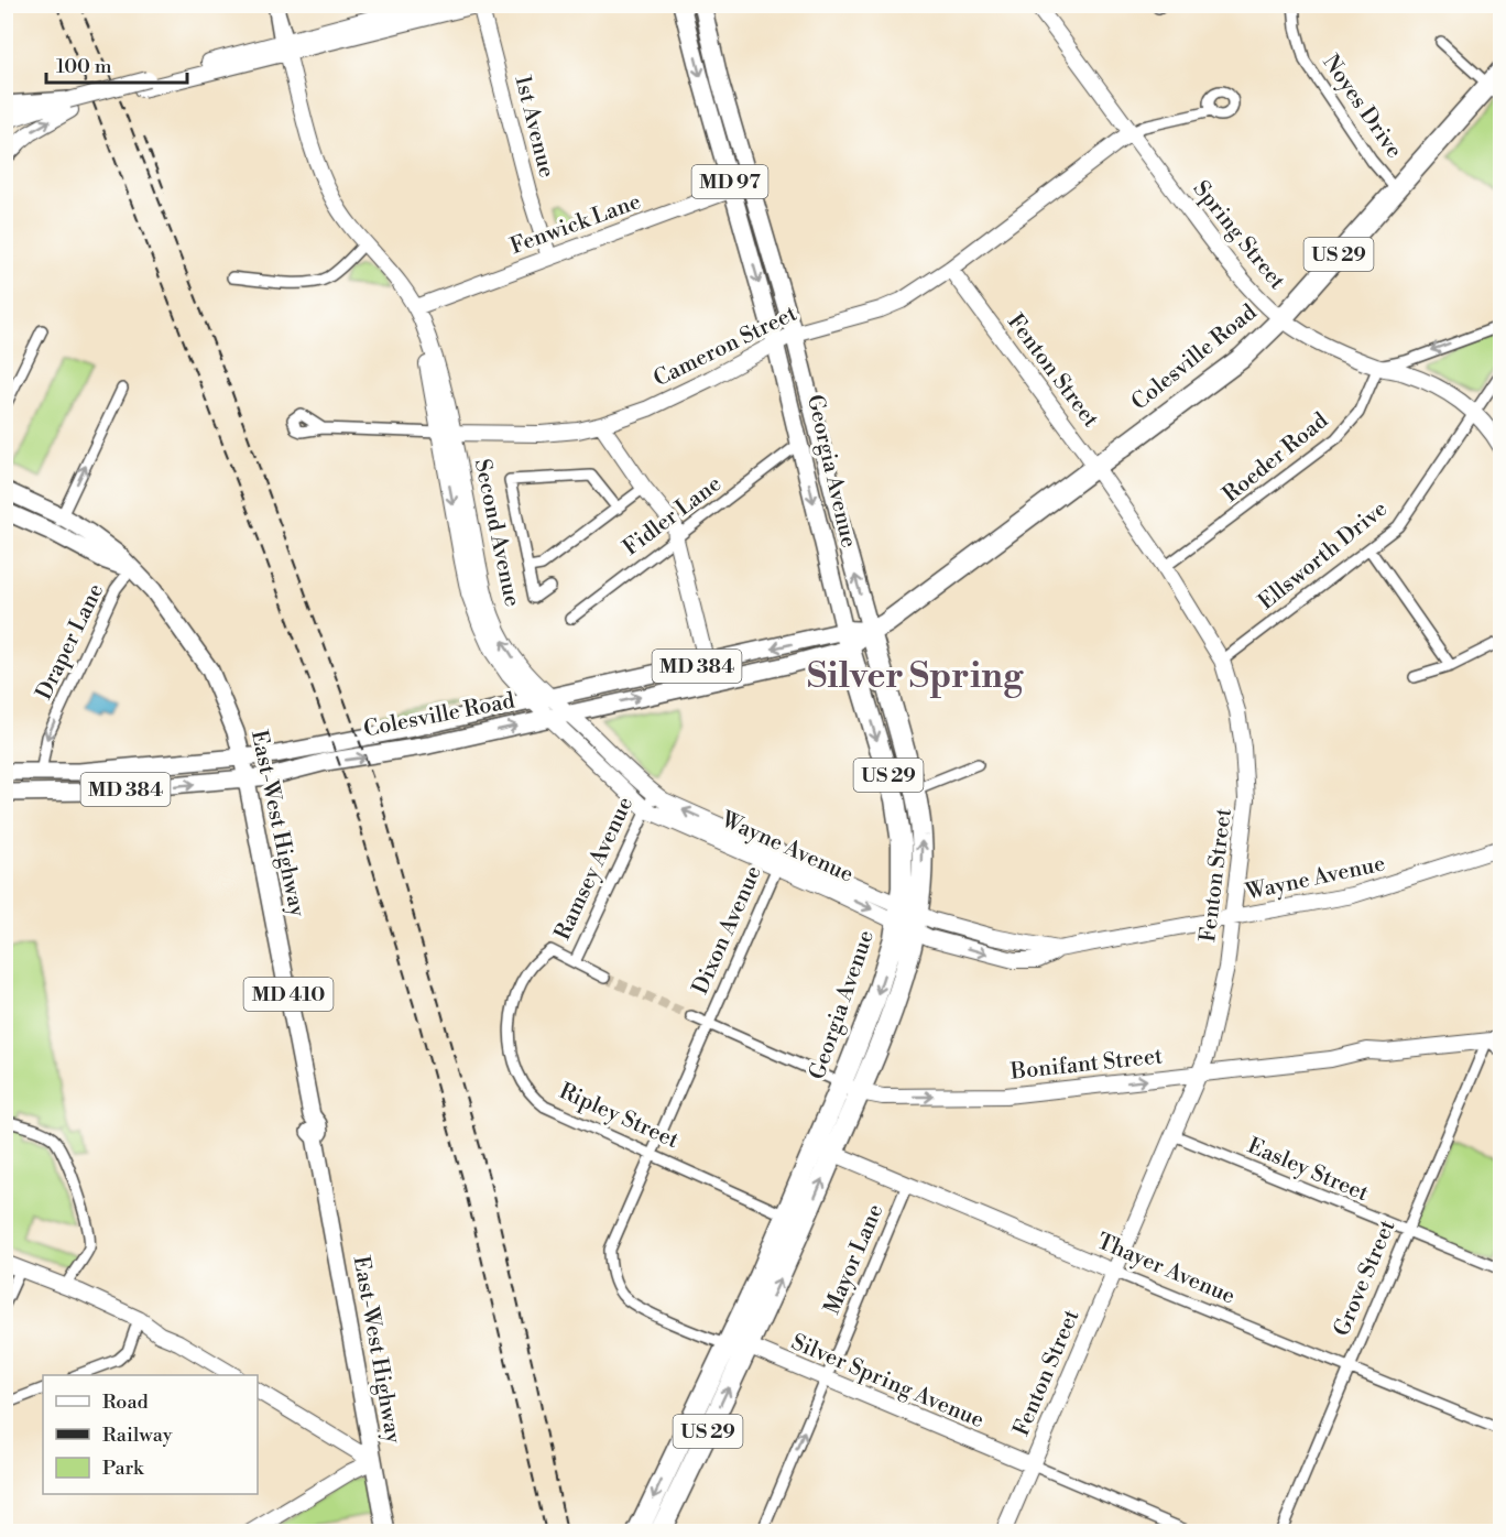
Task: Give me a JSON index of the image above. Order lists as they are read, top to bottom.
{
  "streets": {
    "highway": ["US 29", "Colesville Road", "Georgia Avenue"],
    "main road": [
      "MD 97",
      "MD 384",
      "East-West Highway",
      "MD 410"
    ],
    "street": [
      "Noyes Drive",
      "1st Avenue",
      "Fenwick Lane",
      "Spring Street",
      "Cameron Street",
      "Fenton Street",
      "Roeder Road",
      "Fidler Lane",
      "Second Avenue",
      "Ellsworth Drive",
      "Draper Lane",
      "Wayne Avenue",
      "Ramsey Avenue",
      "Dixon Avenue",
      "Bonifant Street",
      "Ripley Street",
      "Easley Street",
      "Mayor Lane",
      "Thayer Avenue",
      "Grove Street",
      "Silver Spring Avenue"
    ]
  },
  "crossings": [
    ["Noyes Drive", "Colesville Road"],
    ["1st Avenue", "Fenwick Lane"],
    ["MD 97", "Georgia Avenue"],
    ["Fenwick Lane", "Georgia Avenue"],
    ["Fenwick Lane", "Second Avenue"],
    ["Spring Street", "Cameron Street"],
    ["Spring Street", "Colesville Road"],
    ["Spring Street", "Roeder Road"],
    ["Spring Street", "Ellsworth Drive"],
    ["Cameron Street", "Fenton Street"],
    ["Cameron Street", "Georgia Avenue"],
    ["Cameron Street", "Second Avenue"],
    ["Colesville Road", "Fenton Street"],
    ["Colesville Road", "Georgia Avenue"],
    ["Colesville Road", "Second Avenue"],
    ["Colesville Road", "Draper Lane"],
    ["Colesville Road", "East-West Highway"],
    ["Colesville Road", "Wayne Avenue"],
    ["Fenton Street", "Roeder Road"],
    ["Fenton Street", "Ellsworth Drive"],
    ["Fenton Street", "Wayne Avenue"],
    ["Fenton Street", "Bonifant Street"],
    ["Fenton Street", "Easley Street"],
    ["Fenton Street", "Thayer Avenue"],
    ["Fenton Street", "Silver Spring Avenue"],
    ["Georgia Avenue", "Fidler Lane"],
    ["Georgia Avenue", "Wayne Avenue"],
    ["Georgia Avenue", "Bonifant Street"],
    ["Georgia Avenue", "Ripley Street"],
    ["Georgia Avenue", "Thayer Avenue"],
    ["Georgia Avenue", "Silver Spring Avenue"],
    ["Second Avenue", "Wayne Avenue"],
    ["Draper Lane", "East-West Highway"],
    ["Wayne Avenue", "Ramsey Avenue"],
    ["Wayne Avenue", "Dixon Avenue"],
    ["Ramsey Avenue", "Ripley Street"],
    ["Dixon Avenue", "Bonifant Street"],
    ["Dixon Avenue", "Ripley Street"],
    ["Dixon Avenue", "Silver Spring Avenue"],
    ["Bonifant Street", "Grove Street"],
    ["Easley Street", "Grove Street"],
    ["Mayor Lane", "Thayer Avenue"],
    ["Mayor Lane", "Silver Spring Avenue"],
    ["Thayer Avenue", "Grove Street"]
  ],
  "one_way": ["Draper Lane", "Bonifant Street", "Mayor Lane"],
  "districts": ["Silver Spring"],
  "legend": ["Road", "Railway", "Park"],
  "scale_bar": "100 m"
}
